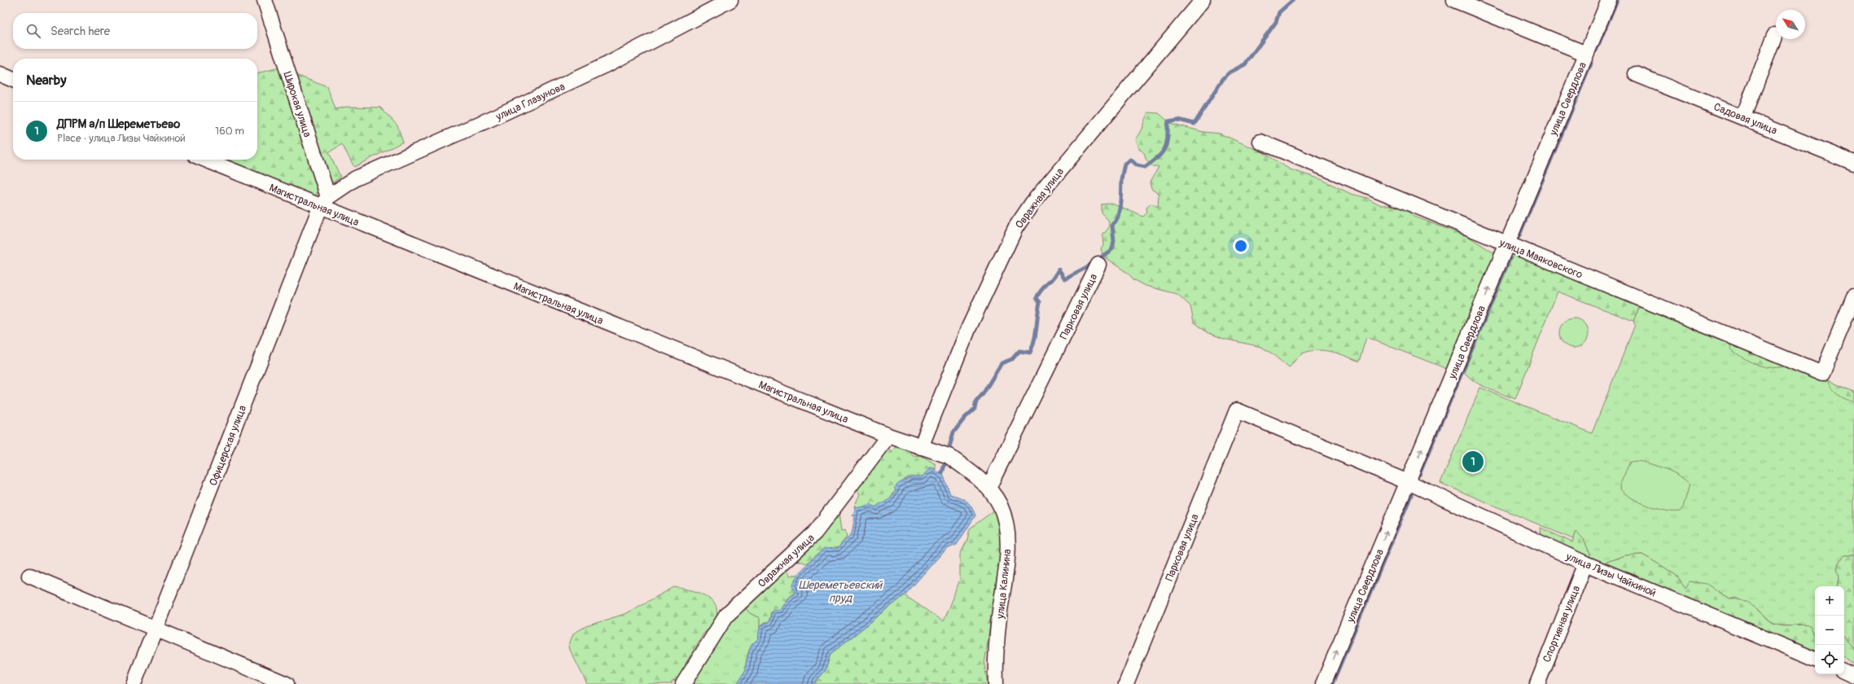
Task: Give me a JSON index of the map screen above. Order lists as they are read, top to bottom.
{
  "streets": {
    "street": [
      "улица Свердлова",
      "улица Глазунова",
      "Широкая улица",
      "Садовая улица",
      "Овражная улица",
      "Магистральная улица",
      "улица Маяковского",
      "Парковая улица",
      "Офицерская улица",
      "улица Лизы Чайкиной",
      "улица Калинина",
      "Спортивная улица"
    ]
  },
  "crossings": [
    ["улица Свердлова", "улица Маяковского"],
    ["улица Свердлова", "улица Лизы Чайкиной"],
    ["улица Глазунова", "Широкая улица"],
    ["улица Глазунова", "Магистральная улица"],
    ["улица Глазунова", "Офицерская улица"],
    ["Широкая улица", "Магистральная улица"],
    ["Широкая улица", "Офицерская улица"],
    ["Овражная улица", "Магистральная улица"],
    ["Овражная улица", "улица Калинина"],
    ["Магистральная улица", "Офицерская улица"],
    ["Магистральная улица", "улица Калинина"],
    ["Парковая улица", "улица Лизы Чайкиной"],
    ["Парковая улица", "улица Калинина"],
    ["улица Лизы Чайкиной", "Спортивная улица"]
  ],
  "one_way": ["улица Свердлова"],
  "water": ["Шереметьевский пруд"],
  "north": "top left",
  "page": {
    "search": "Search here",
    "heading": "Nearby",
    "list": [
      {
        "mark": "1",
        "name": "ДПРМ а/п Шереметьево",
        "note": "Place · улица Лизы Чайкиной",
        "value": "160 m"
      }
    ],
    "pins": "1",
    "map_buttons": ["+", "−"]
  }
}
